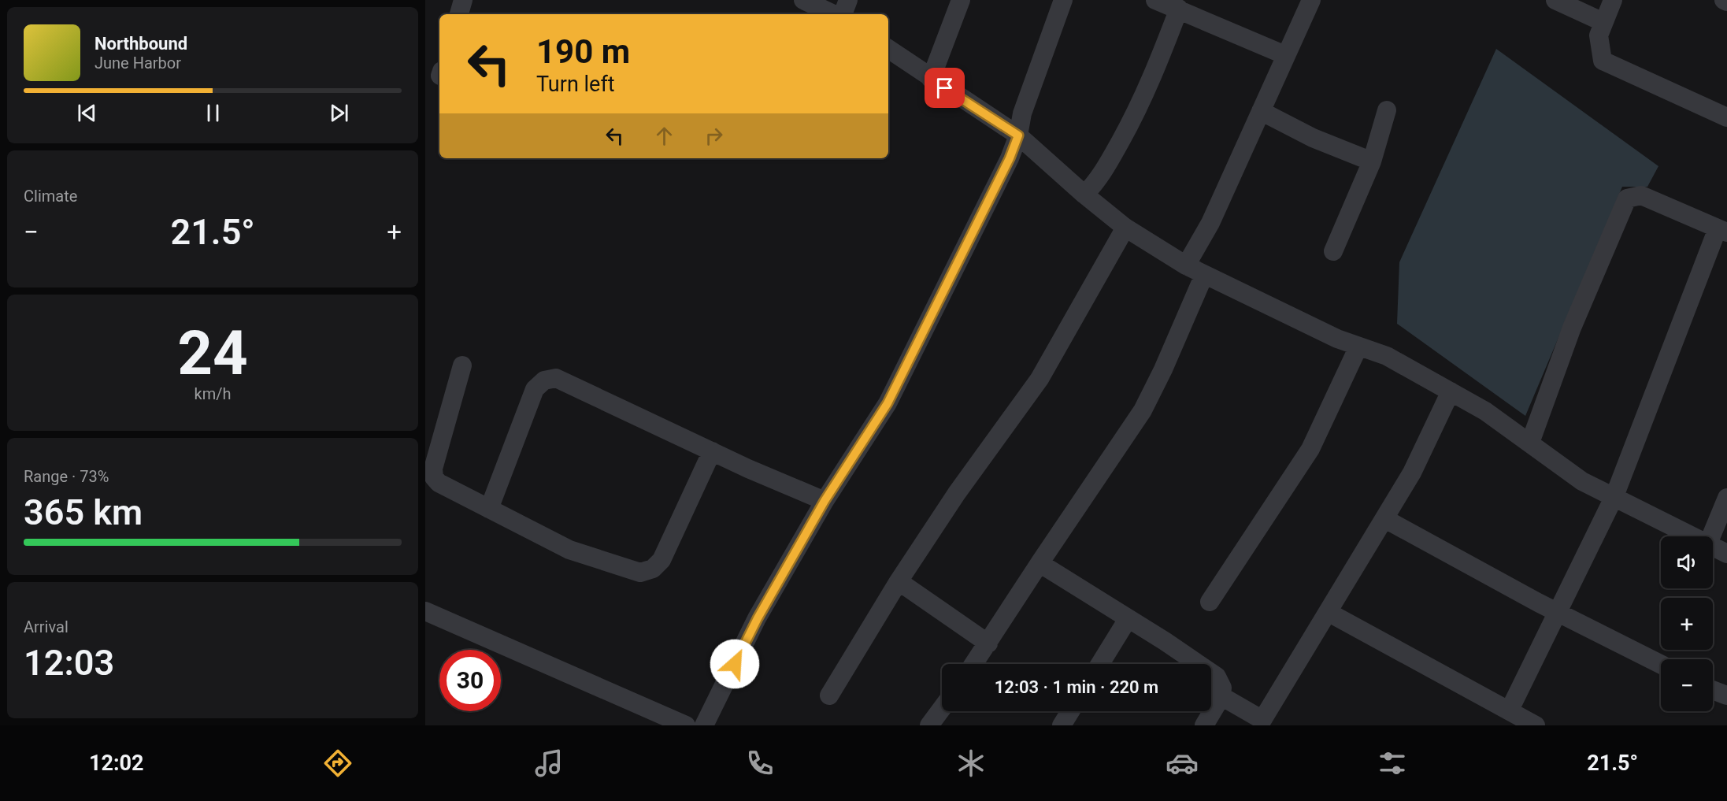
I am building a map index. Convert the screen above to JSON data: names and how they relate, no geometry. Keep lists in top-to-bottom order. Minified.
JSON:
{"page":{"turn":["190 m","Turn left"],"song":["Northbound","June Harbor"],"tile":["Climate",["24","km/h"],["Range · 73%","365 km"],["Arrival","12:03"]],"heat":["−","21.5°","+"],"map_buttons":["+","−"],"limit":"30","trip":"12:03 · 1 min · 220 m","tabs":["12:02","21.5°"]}}
